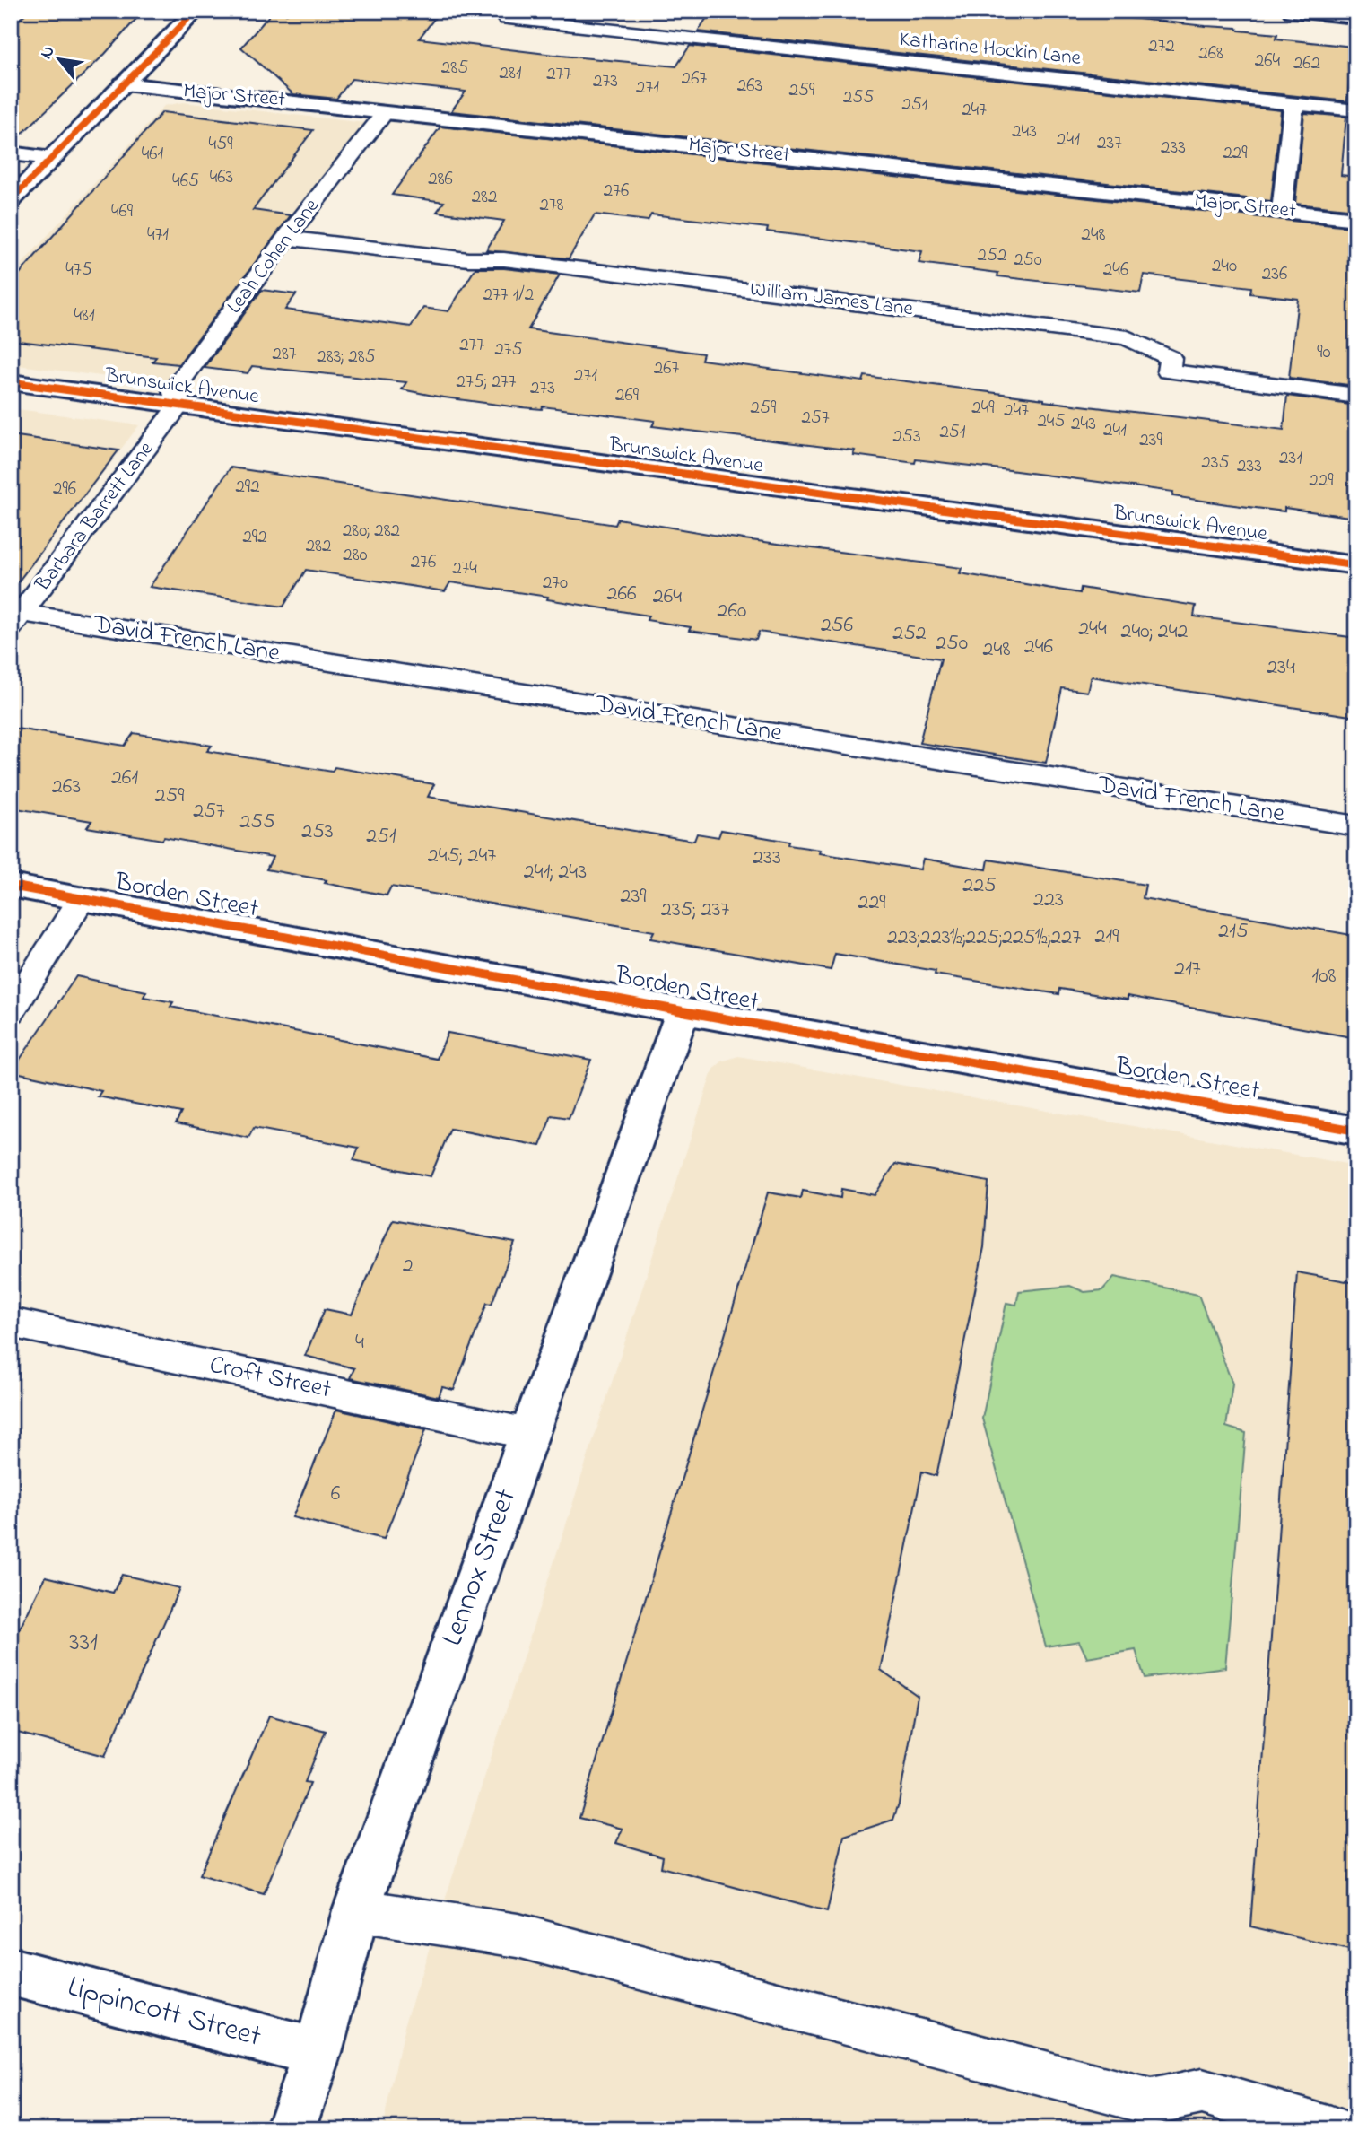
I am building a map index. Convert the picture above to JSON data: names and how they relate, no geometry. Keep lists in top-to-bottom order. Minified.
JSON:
{"streets":{"street":["Major Street","Brunswick Avenue","Borden Street","Lennox Street","Lippincott Street"],"lane":["Katharine Hockin Lane","Leah Cohen Lane","William James Lane","Barbara Barrett Lane","David French Lane","Croft Street"]},"crossings":[["Major Street","Leah Cohen Lane"],["Leah Cohen Lane","William James Lane"],["Leah Cohen Lane","Brunswick Avenue"],["Leah Cohen Lane","Barbara Barrett Lane"],["Brunswick Avenue","Barbara Barrett Lane"],["Barbara Barrett Lane","David French Lane"],["Borden Street","Lennox Street"],["Croft Street","Lennox Street"],["Lennox Street","Lippincott Street"]],"house_numbers":["272","268","264","262","285","281","277","267","273","263","271","259","255","251","247","243","241","237","459","233","229","461","463","286","465","276","282","278","469","471","248","252","250","240","475","246","236","277 1/2","481","277","275","90","287","283; 285","267","271","275; 277","273","269","259","249","247","257","245","243","241","251","253","239","231","235","233","229","292","296","280; 282","292","282","280","276","274","270","266","264","260","256","244","240; 242","252","250","246","248","234","261","263","259","257","255","253","251","245; 247","233","241; 243","225","239","223","229","235; 237","215","219","223;223½;225;225½;227","217","108","2","4","6","331"],"north":"top left"}
